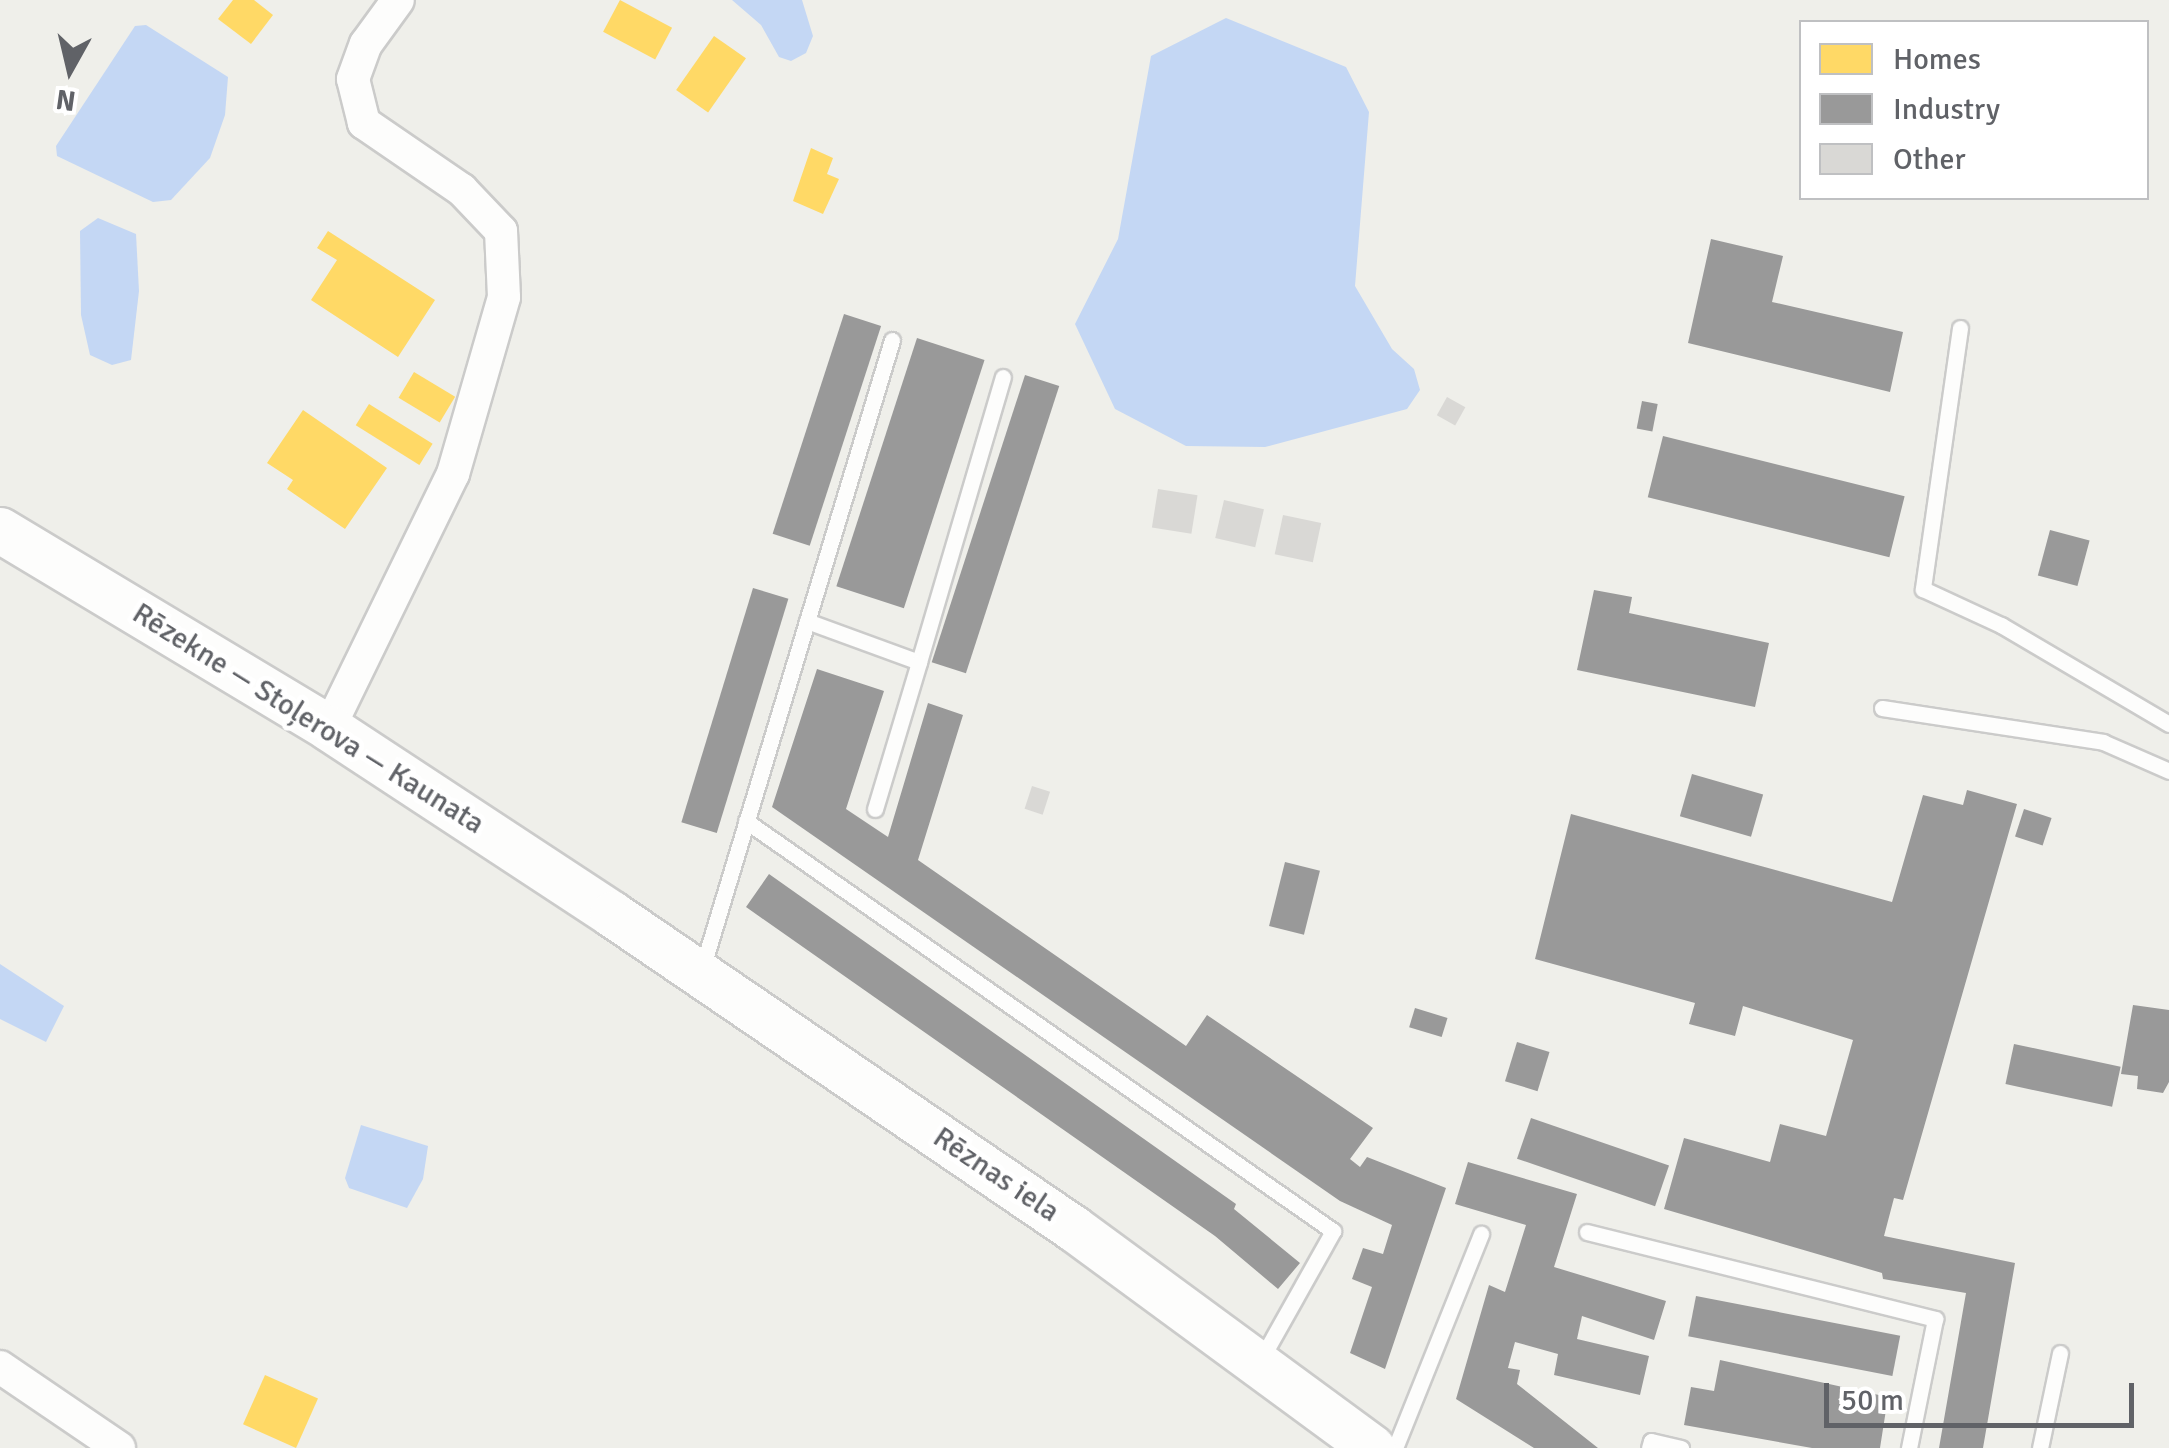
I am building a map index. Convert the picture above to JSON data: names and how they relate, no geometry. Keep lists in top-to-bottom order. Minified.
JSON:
{"streets":{"main road":["Rēzekne — Stoļerova — Kaunata","Rēznas iela"]},"crossings":[["Rēzekne — Stoļerova — Kaunata","Rēznas iela"]],"legend":["Homes","Industry","Other"],"scale_bar":"50 m","north":"bottom"}
